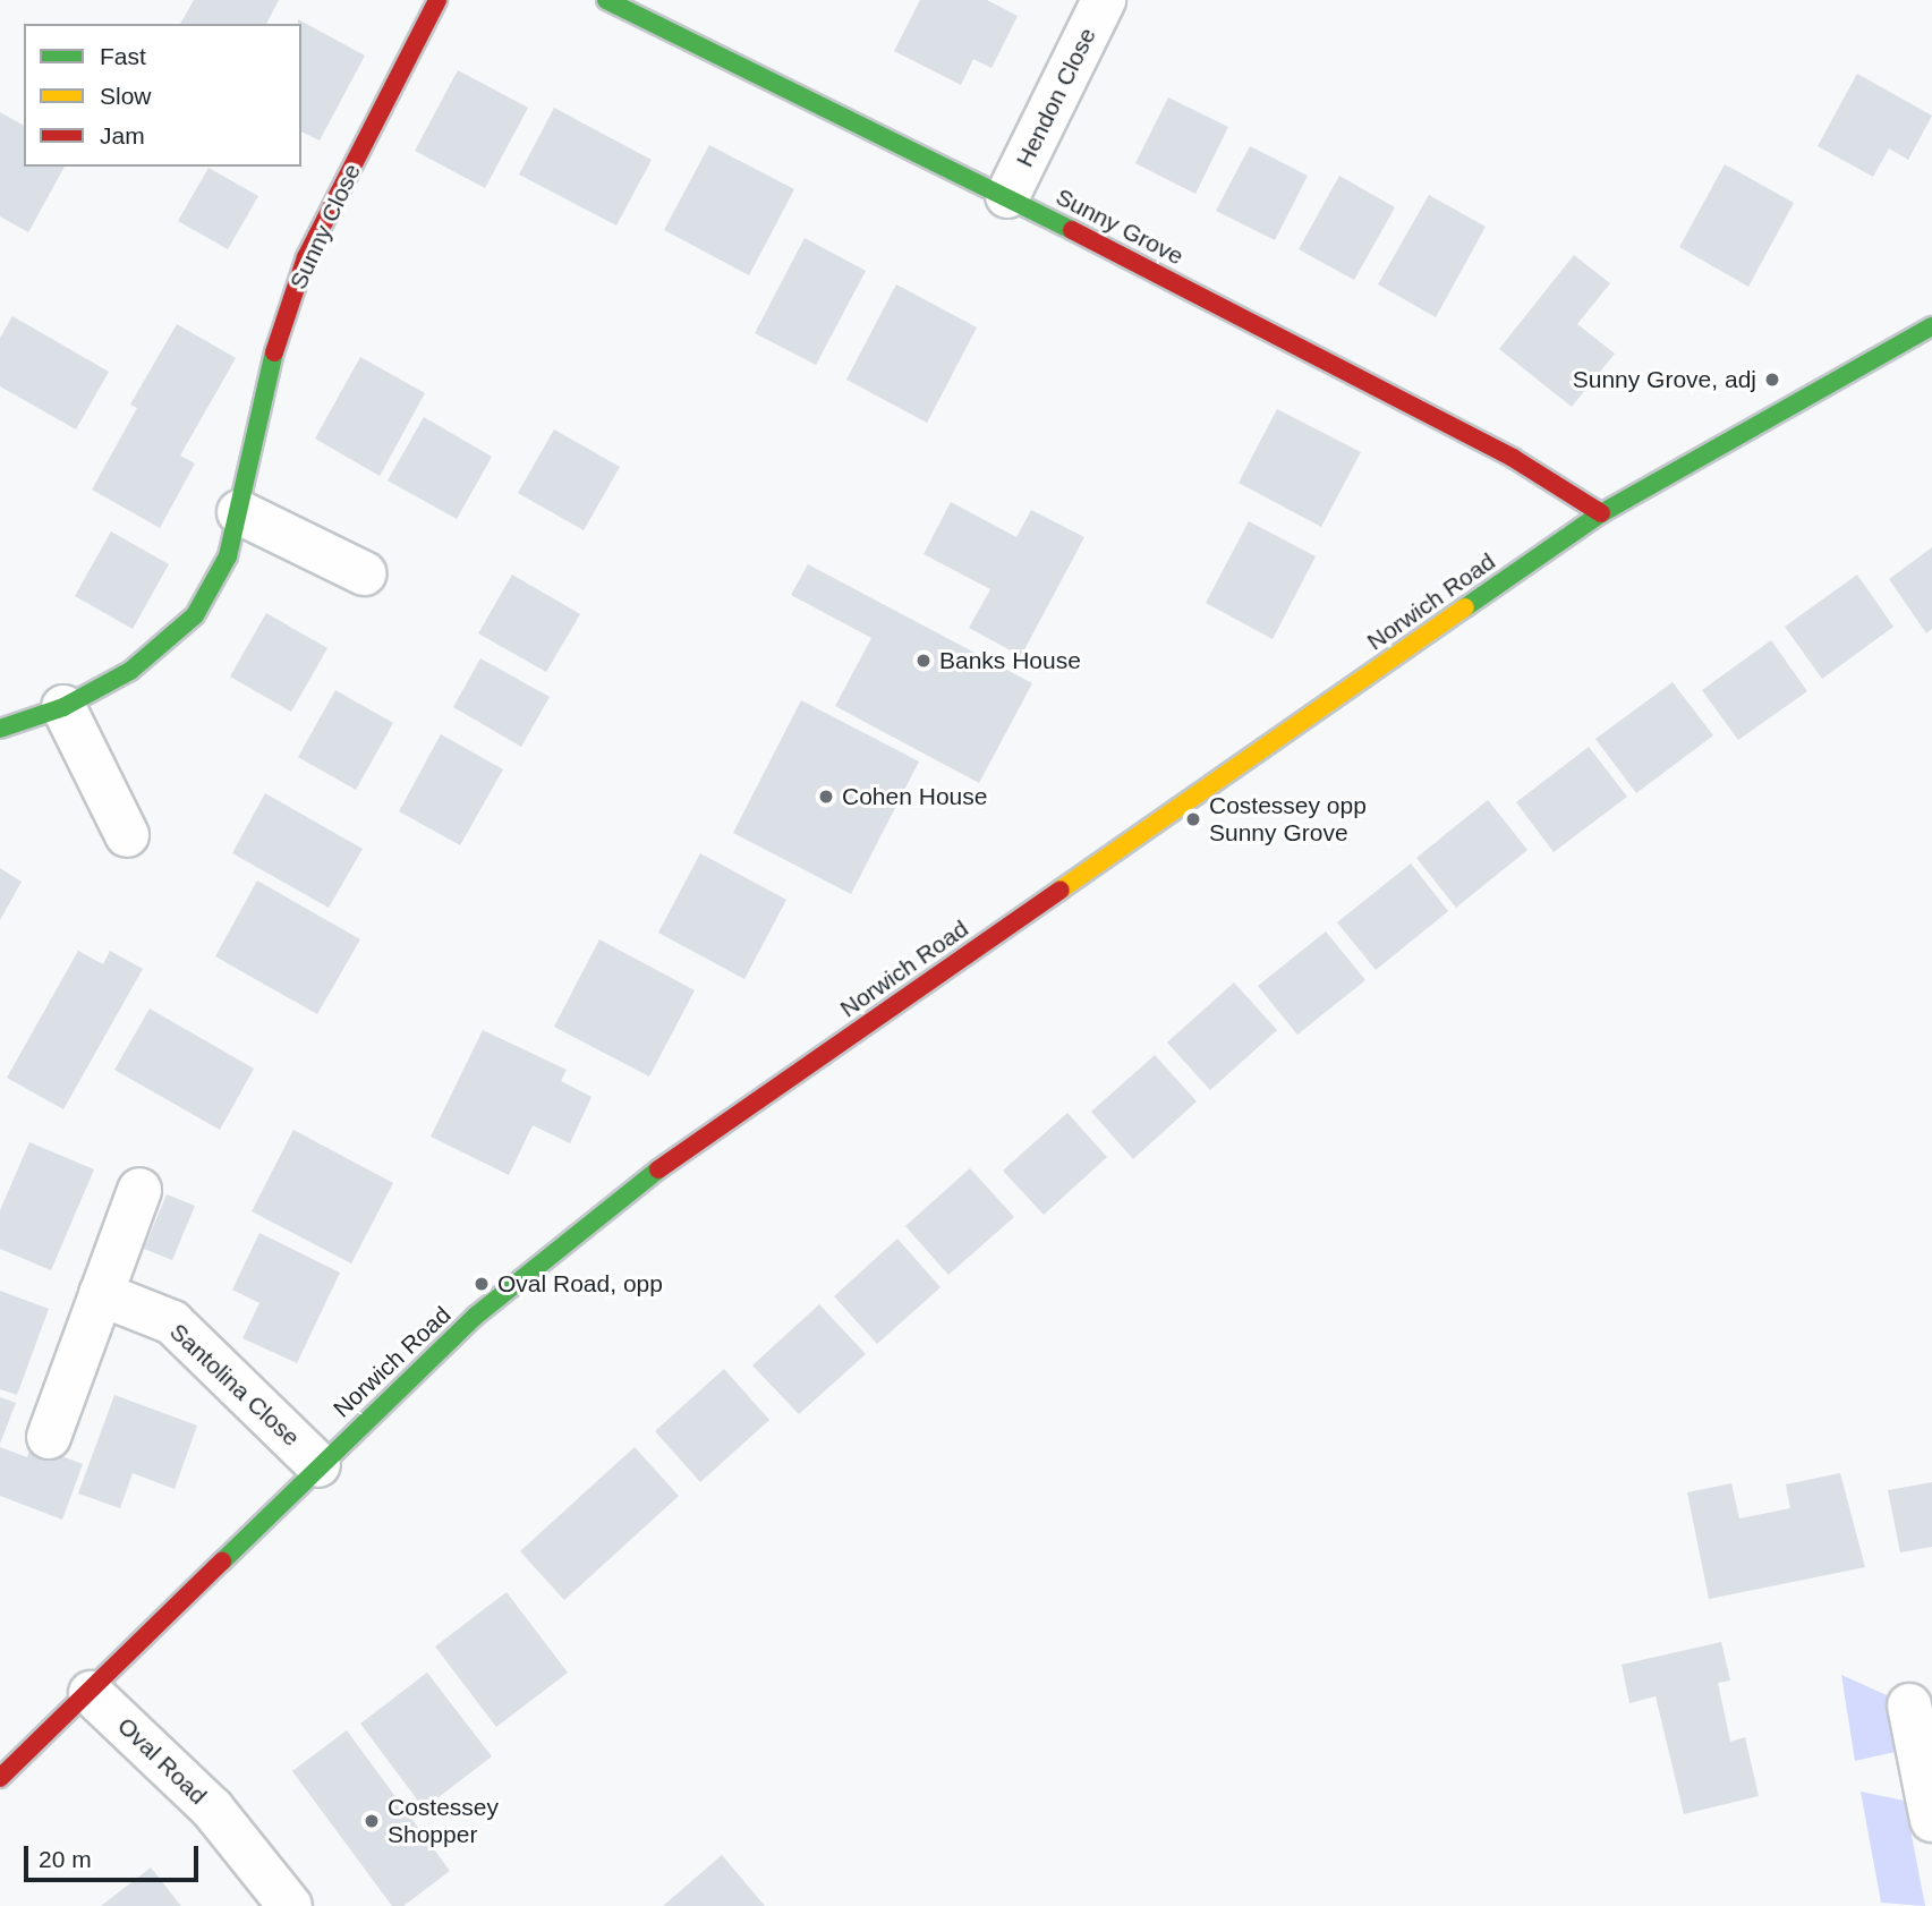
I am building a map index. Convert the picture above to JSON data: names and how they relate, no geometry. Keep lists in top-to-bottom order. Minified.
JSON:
{"streets":{"street":["Hendon Close","Sunny Close","Sunny Grove","Norwich Road","Santolina Close","Oval Road"]},"crossings":[["Hendon Close","Sunny Grove"],["Sunny Grove","Norwich Road"],["Norwich Road","Santolina Close"],["Norwich Road","Oval Road"]],"places":["Sunny Grove, adj","Banks House","Cohen House","Costessey opp Sunny Grove","Oval Road, opp","Costessey Shopper"],"legend":["Fast","Slow","Jam"],"scale_bar":"20 m"}
